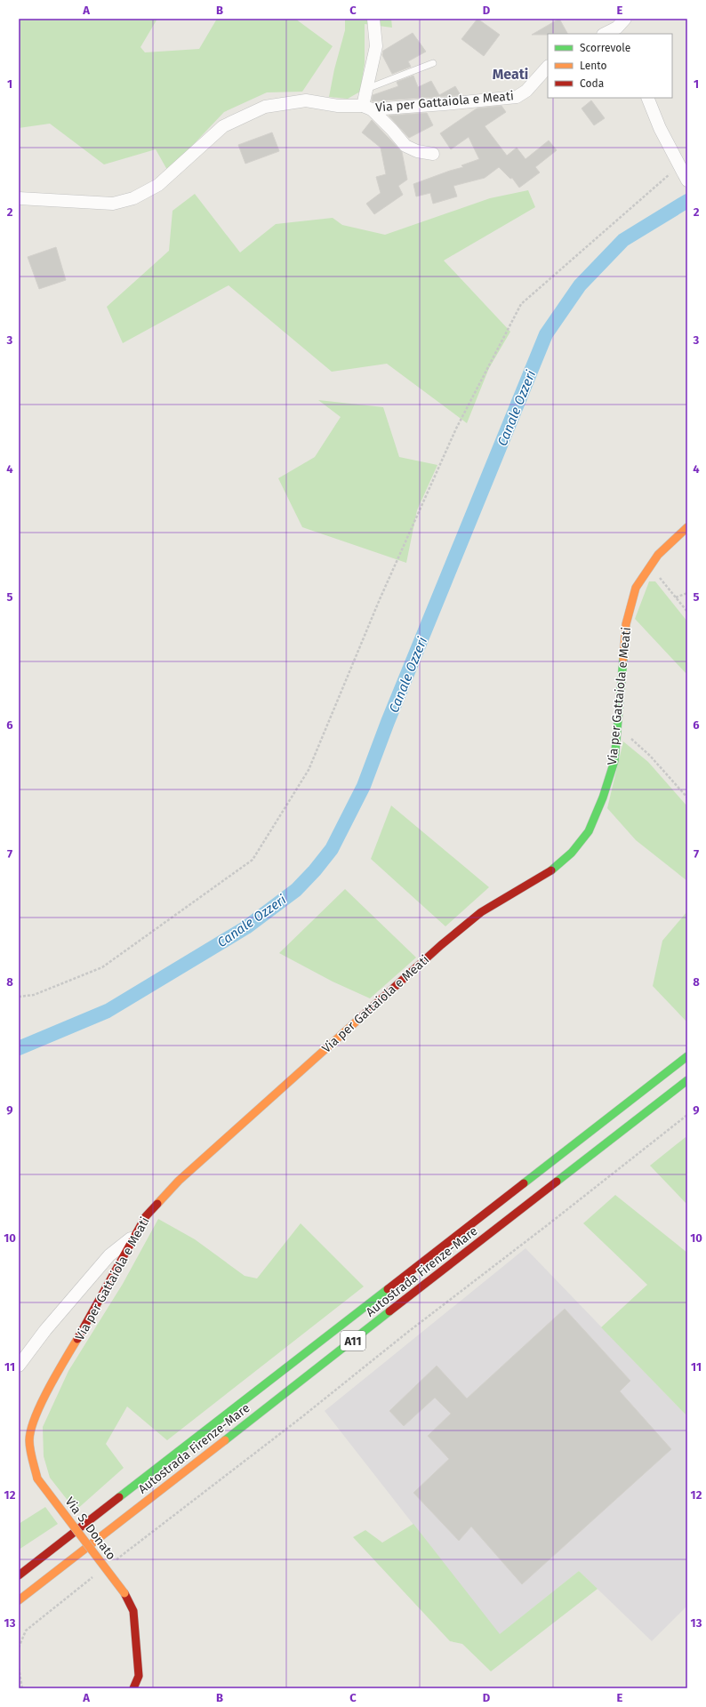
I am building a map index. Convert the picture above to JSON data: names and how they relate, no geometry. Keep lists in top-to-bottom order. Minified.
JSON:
{"streets":{"main road":["Via per Gattaiola e Meati","Autostrada Firenze-Mare","A11","Via S. Donato"]},"crossings":[["Via per Gattaiola e Meati","Via S. Donato"]],"districts":["Meati"],"water":["Canale Ozzeri"],"legend":["Scorrevole","Lento","Coda"],"grid":{"columns":["A","B","C","D","E"],"rows":["1","2","3","4","5","6","7","8","9","10","11","12","13"]}}
